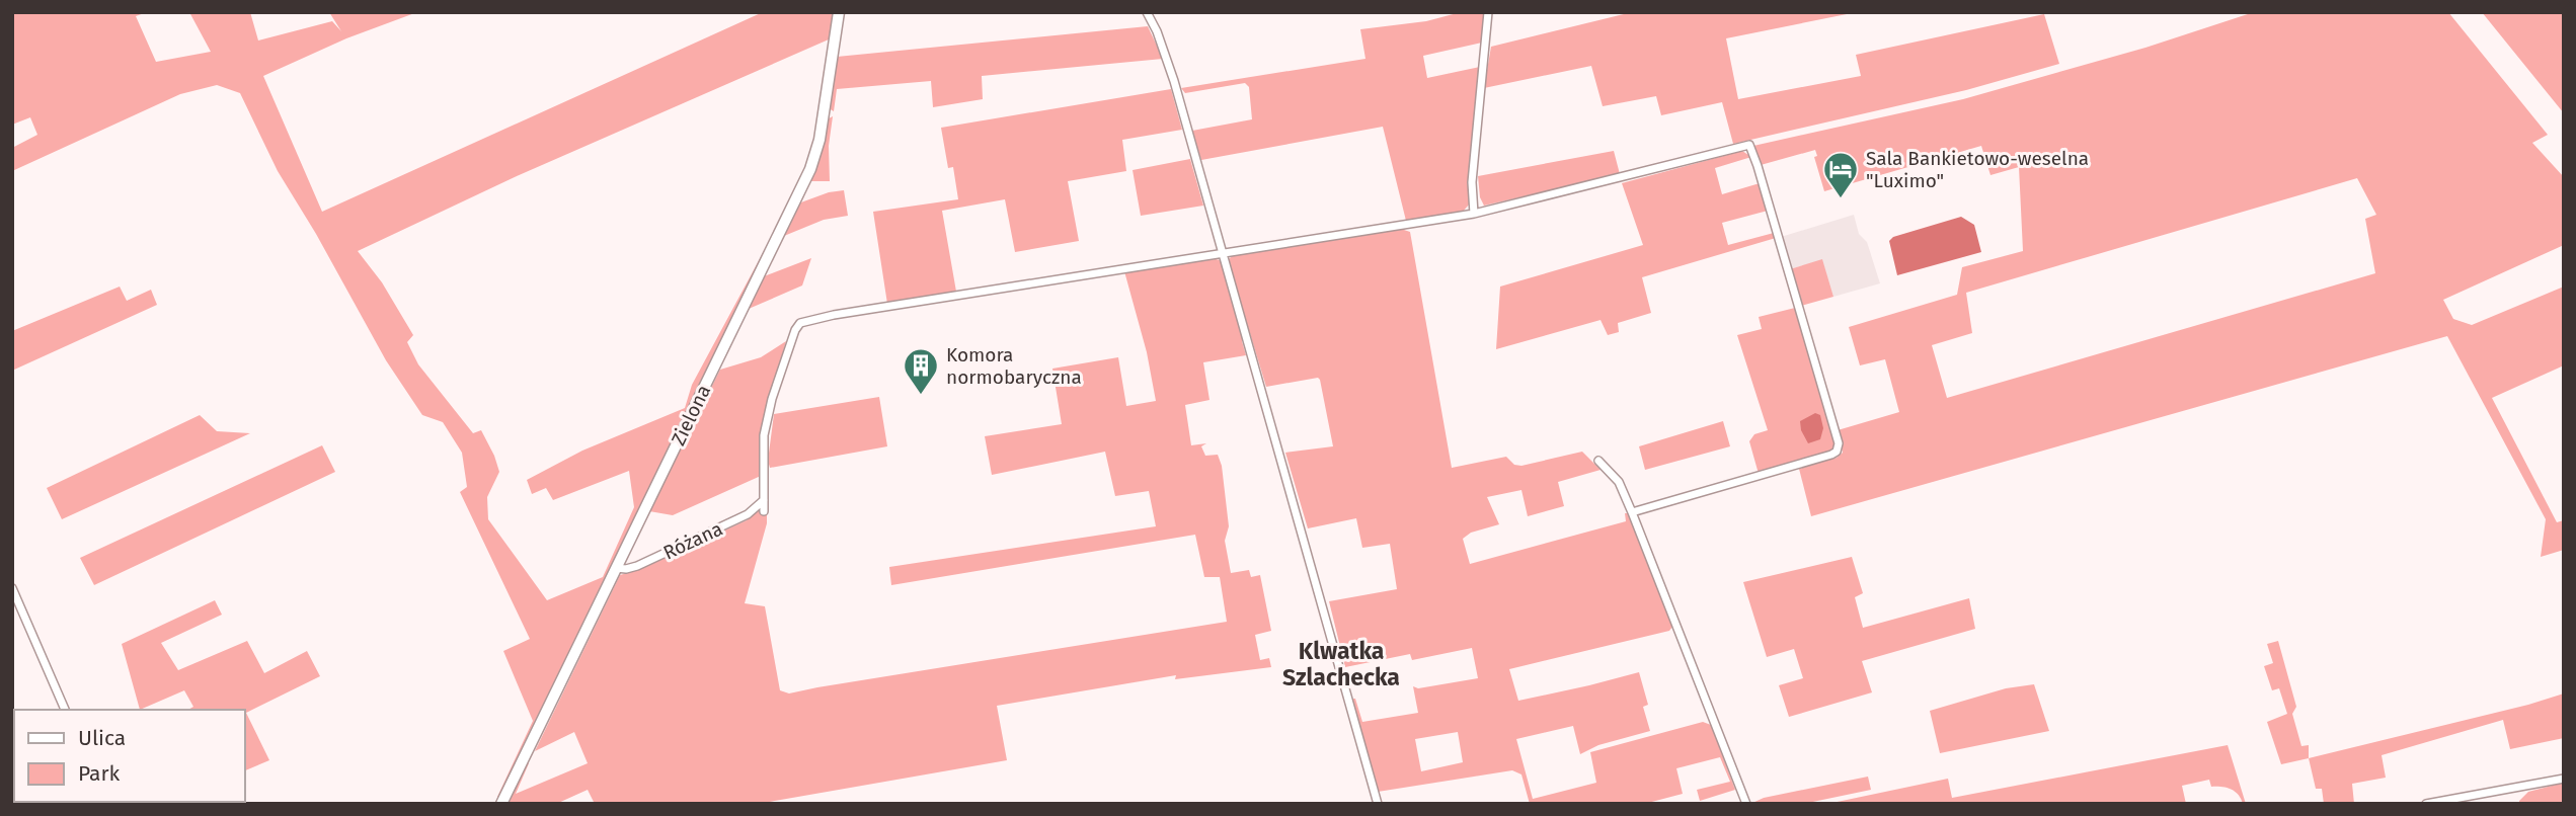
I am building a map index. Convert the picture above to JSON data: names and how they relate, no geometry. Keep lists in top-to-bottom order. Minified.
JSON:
{"streets":{"street":["Zielona","Różana"]},"crossings":[["Zielona","Różana"]],"districts":["Klwatka Szlachecka"],"places":{"hotel":["Sala Bankietowo-weselna \"Luximo\""],"building":["Komora normobaryczna"]},"legend":["Ulica","Park"]}
